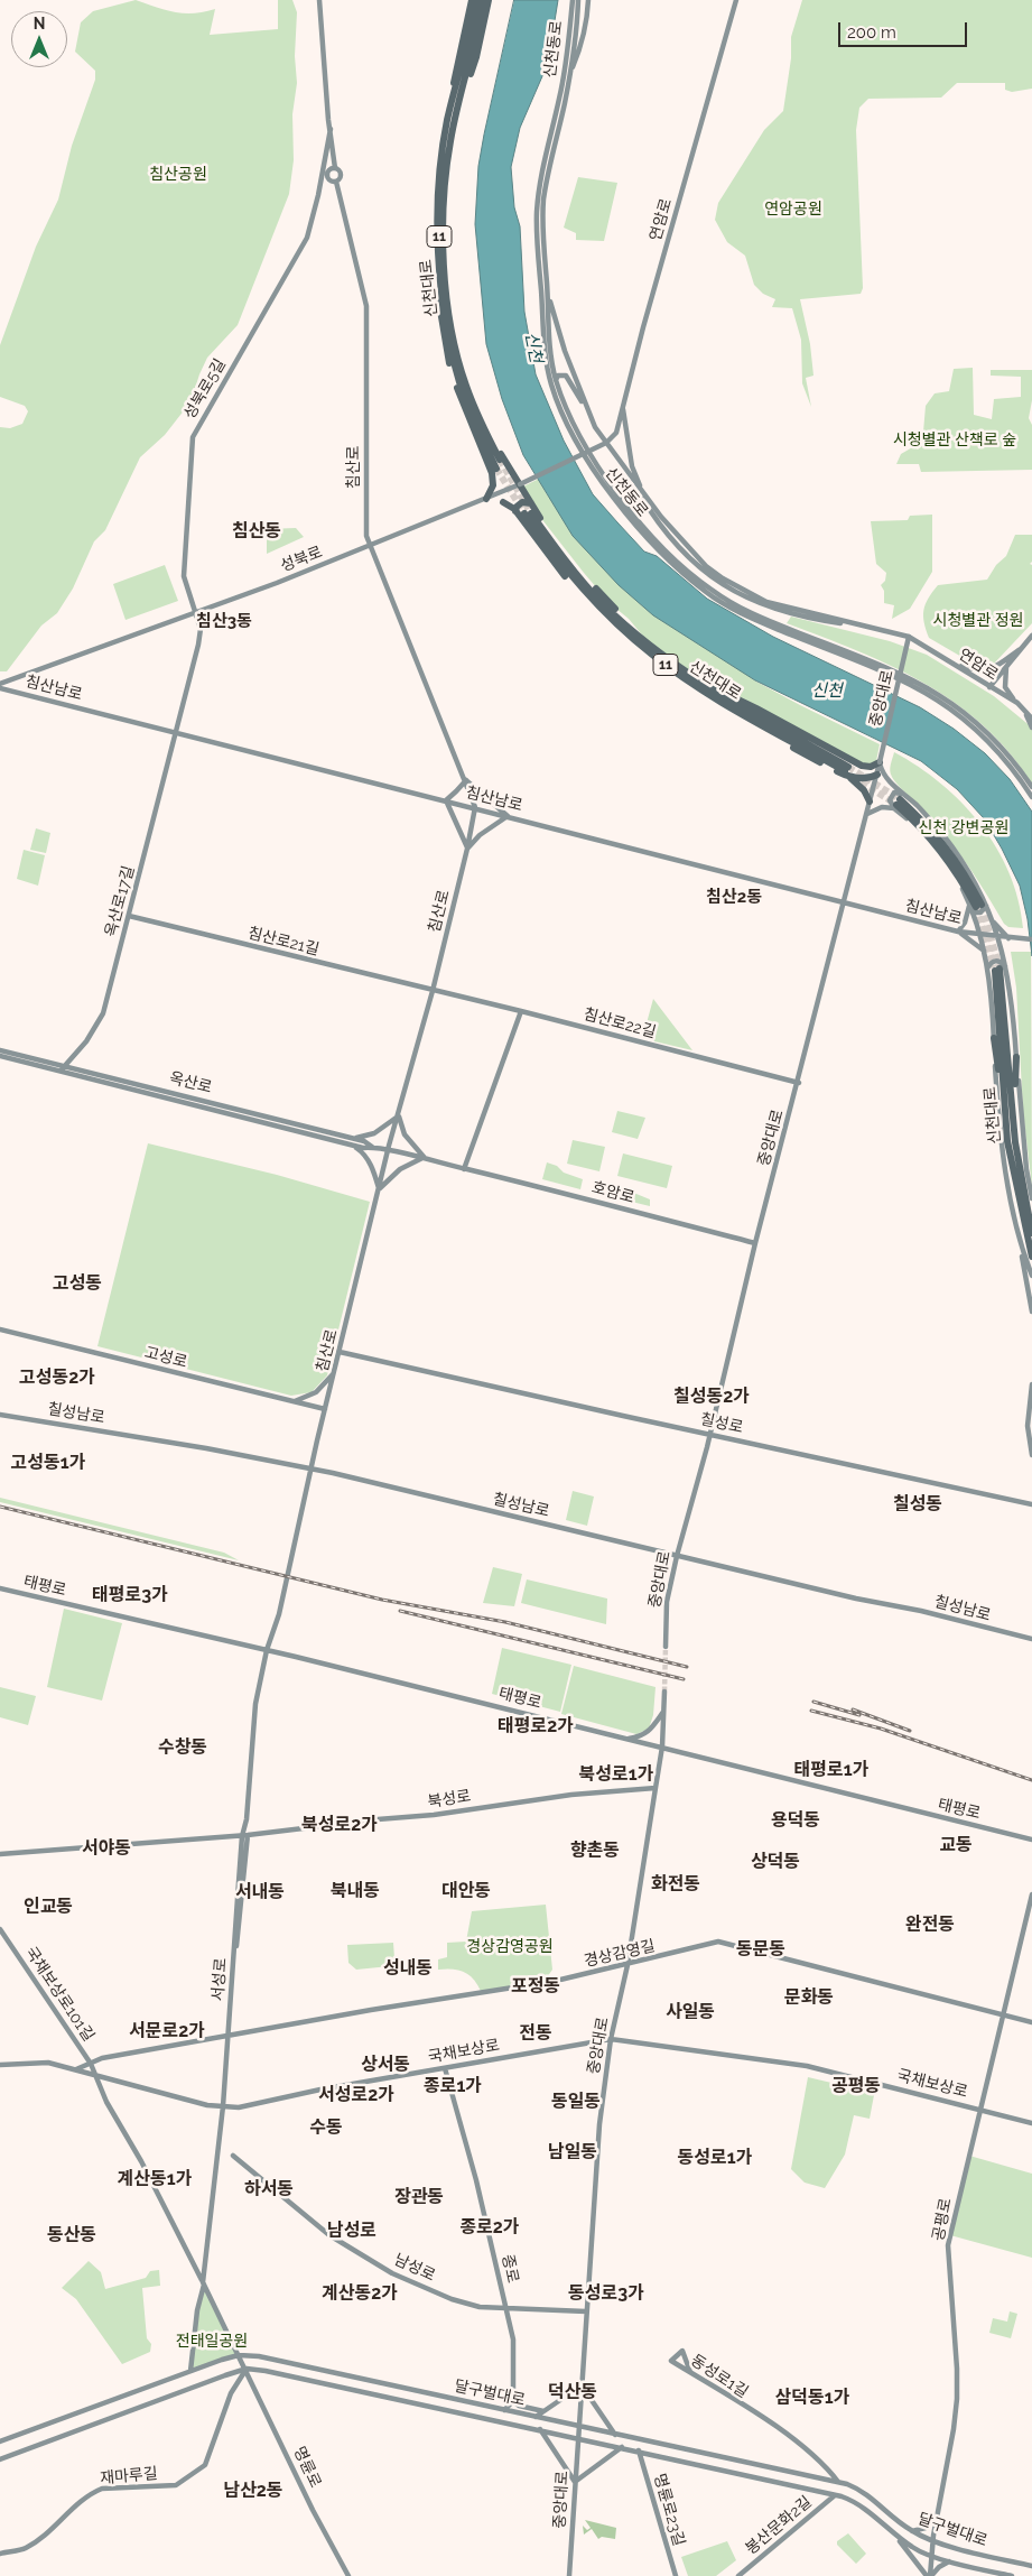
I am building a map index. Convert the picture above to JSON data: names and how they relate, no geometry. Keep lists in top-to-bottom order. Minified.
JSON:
{"streets":{"highway":["11","신천대로"],"main road":["신천동로","연암로","성북로5길","침산로","성북로","침산남로","중앙대로","옥산로17길","침산로21길","침산로22길","옥산로","호암로","고성로","칠성남로","칠성로","태평로","북성로","경상감영길","서성로","국채보상로101길","국채보상로","공평로","남성로","종로","동성로1길","달구벌대로","명륜로","재마루길","명륜로23길","봉산문화2길"]},"crossings":[["연암로","성북로"],["연암로","중앙대로"],["신천대로","성북로"],["성북로5길","성북로"],["성북로5길","침산남로"],["성북로5길","옥산로17길"],["침산로","성북로"],["침산로","침산남로"],["침산로","침산로21길"],["침산로","침산로22길"],["침산로","옥산로"],["침산로","호암로"],["침산로","고성로"],["침산로","칠성남로"],["침산로","칠성로"],["침산로","태평로"],["침산로","서성로"],["성북로","침산남로"],["침산남로","중앙대로"],["침산남로","옥산로17길"],["중앙대로","침산로22길"],["중앙대로","호암로"],["중앙대로","칠성남로"],["중앙대로","칠성로"],["중앙대로","태평로"],["중앙대로","북성로"],["중앙대로","경상감영길"],["중앙대로","국채보상로"],["중앙대로","남성로"],["중앙대로","달구벌대로"],["옥산로17길","침산로21길"],["옥산로17길","옥산로"],["침산로21길","침산로22길"],["옥산로","호암로"],["태평로","서성로"],["북성로","서성로"],["경상감영길","서성로"],["경상감영길","국채보상로101길"],["경상감영길","국채보상로"],["경상감영길","공평로"],["서성로","국채보상로101길"],["서성로","국채보상로"],["서성로","달구벌대로"],["국채보상로101길","국채보상로"],["국채보상로","공평로"],["국채보상로","종로"],["공평로","달구벌대로"],["남성로","종로"],["동성로1길","달구벌대로"],["달구벌대로","명륜로"],["달구벌대로","재마루길"],["달구벌대로","명륜로23길"],["달구벌대로","봉산문화2길"],["명륜로","재마루길"]],"districts":["침산동","침산3동","침산2동","고성동","고성동2가","칠성동2가","고성동1가","칠성동","태평로3가","태평로2가","수창동","태평로1가","북성로1가","용덕동","북성로2가","교동","서야동","향촌동","상덕동","화전동","북내동","대안동","서내동","인교동","완전동","동문동","성내동","포정동","문화동","사일동","서문로2가","전동","상서동","종로1가","공평동","서성로2가","동일동","수동","남일동","동성로1가","계산동1가","하서동","장관동","종로2가","남성로","동산동","계산동2가","동성로3가","덕산동","삼덕동1가","남산2동"],"water":["신천"],"parks":["침산공원","연암공원","시청별관 산책로 숲","시청별관 정원","신천 강변공원","경상감영공원","전태일공원"],"scale_bar":"200 m","north":"top"}
